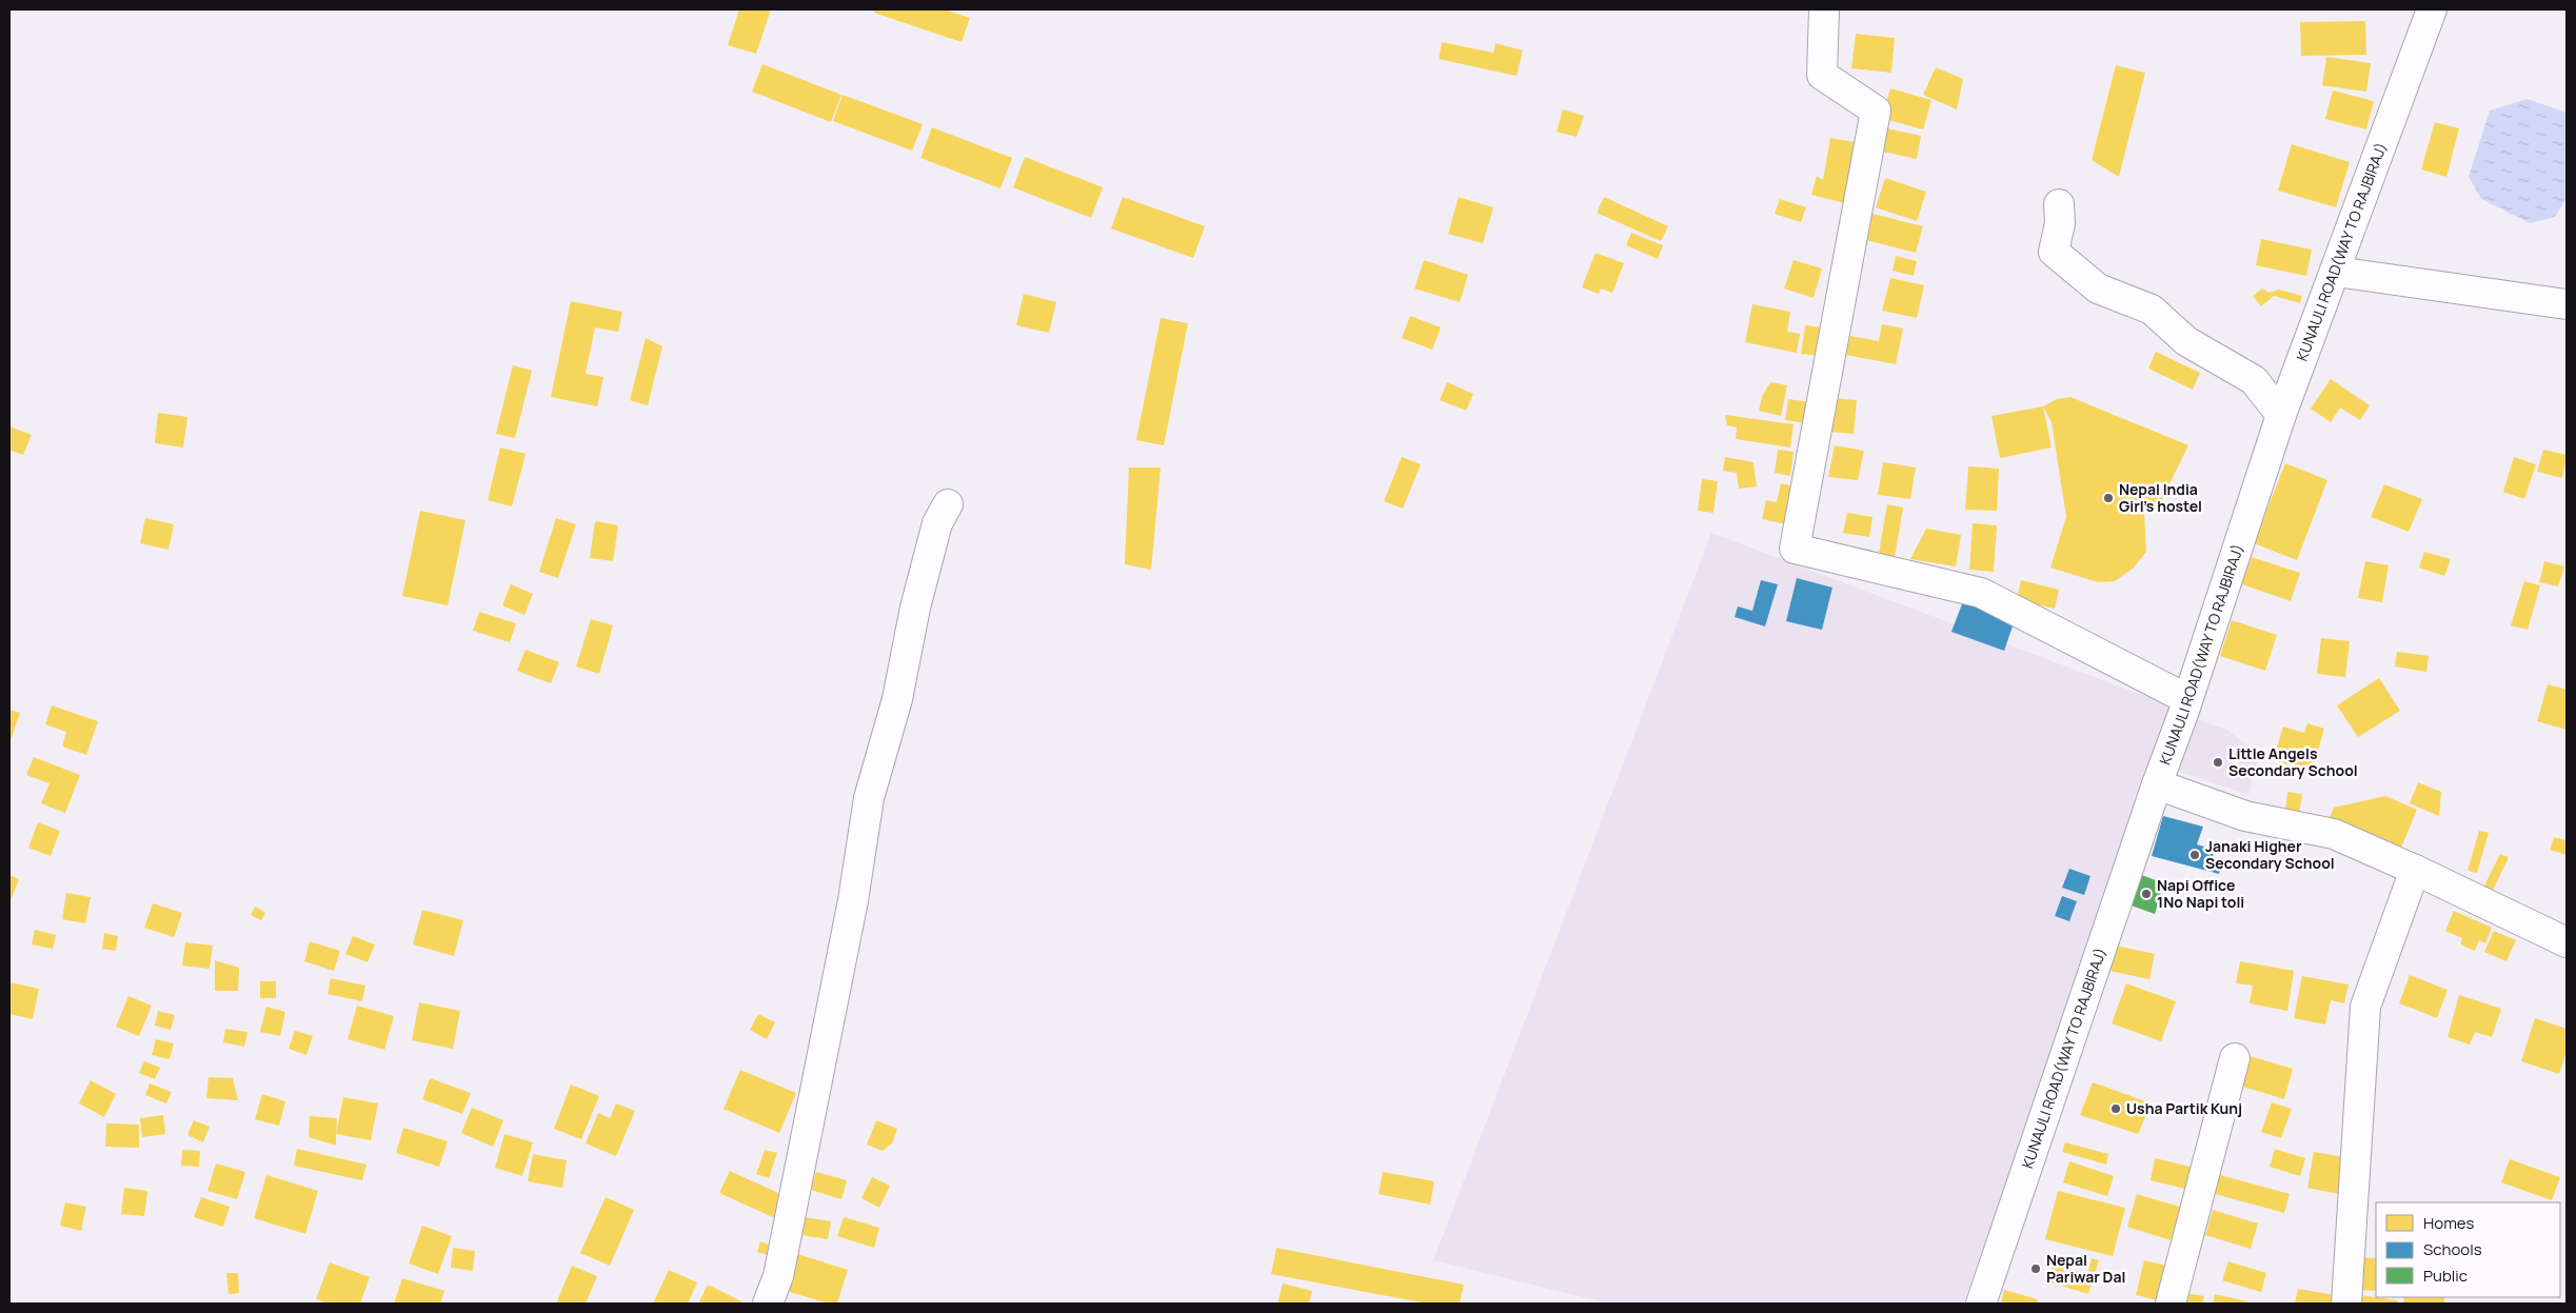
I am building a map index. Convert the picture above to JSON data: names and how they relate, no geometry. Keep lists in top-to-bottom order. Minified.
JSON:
{"streets":{"street":["KUNAULI ROAD(WAY TO RAJBIRAJ)"]},"places":["Nepal India Girl's hostel","Little Angels Secondary School","Janaki Higher Secondary School","Napi Office 1No Napi toli","Usha Partik Kunj","Nepal Pariwar Dal"],"legend":["Homes","Schools","Public"]}
